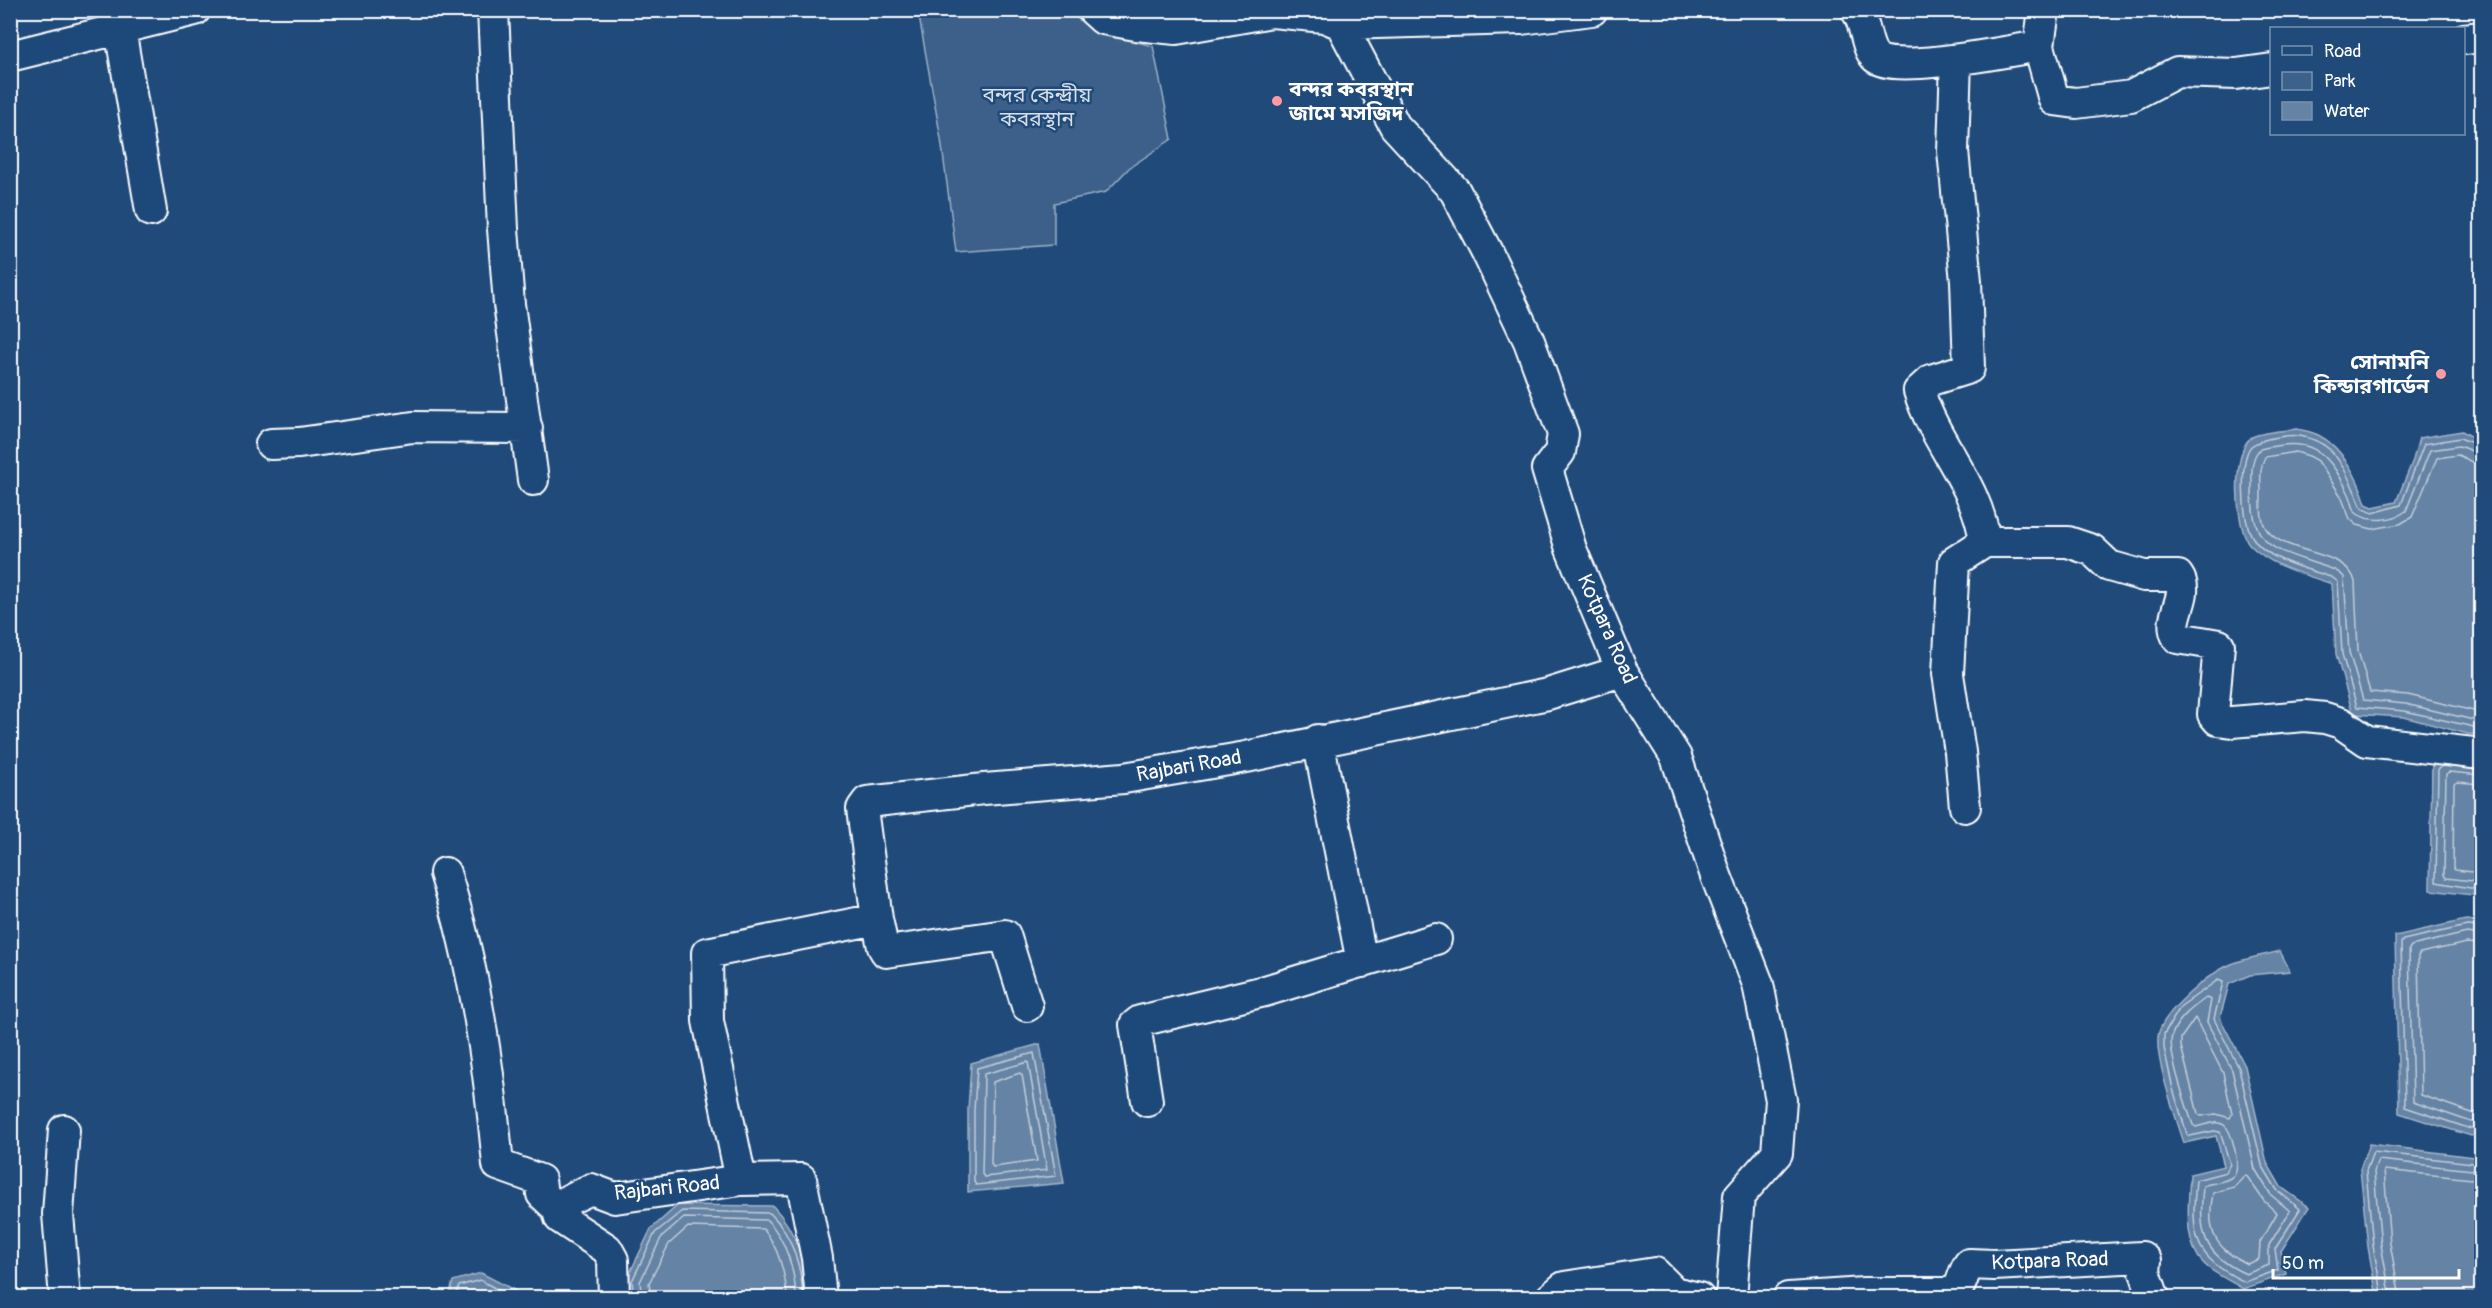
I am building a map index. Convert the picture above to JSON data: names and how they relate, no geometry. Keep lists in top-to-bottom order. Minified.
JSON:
{"streets":{"street":["Kotpara Road","Rajbari Road"]},"crossings":[["Kotpara Road","Rajbari Road"]],"parks":["বন্দর কেন্দ্রীয় কবরস্থান"],"places":["বন্দর কবরস্থান জামে মসজিদ","সোনামনি কিন্ডারগার্ডেন"],"legend":["Road","Park","Water"],"scale_bar":"50 m"}
